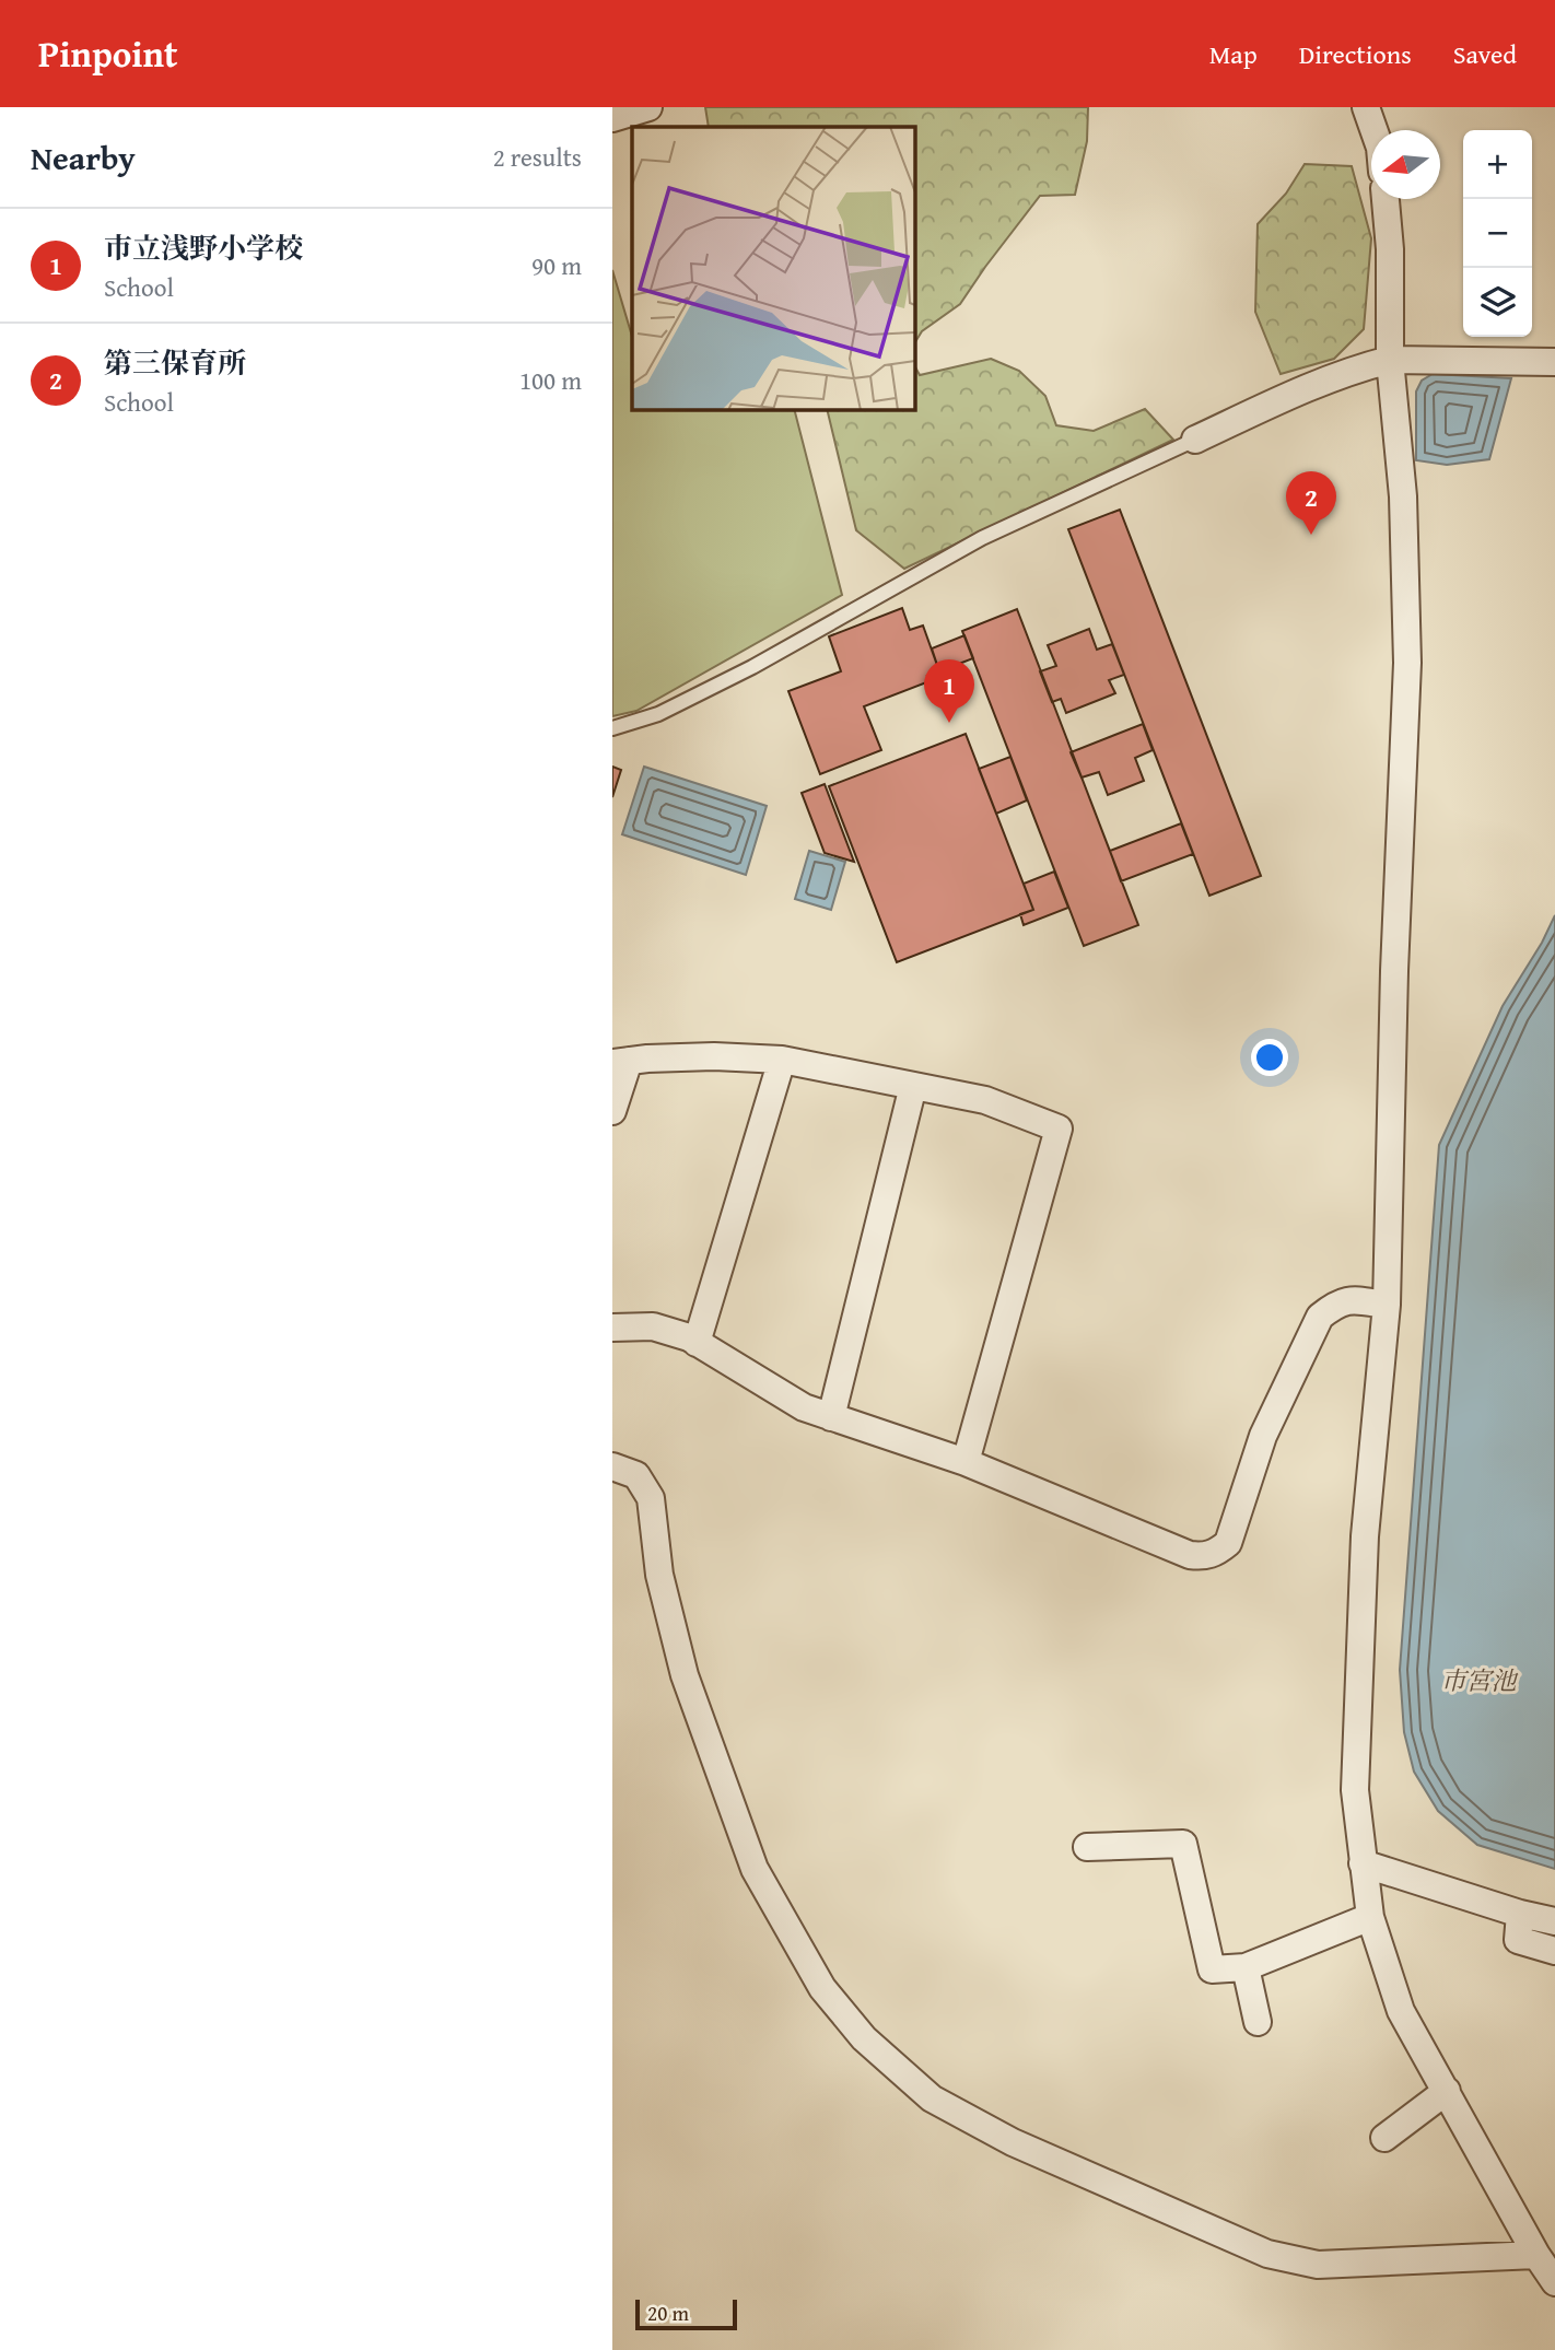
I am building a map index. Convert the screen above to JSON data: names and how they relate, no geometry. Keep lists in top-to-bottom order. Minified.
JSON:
{"water":["市宮池"],"scale_bar":"20 m","north":"left","page":{"header":"Pinpoint","nav":["Map","Directions","Saved"],"heading":["Nearby","2 results"],"map_buttons":["+","−"],"list":[{"mark":"1","name":"市立浅野小学校","note":"School","value":"90 m"},{"mark":"2","name":"第三保育所","note":"School","value":"100 m"}],"pins":["2","1"],"scale":"20 m"}}
